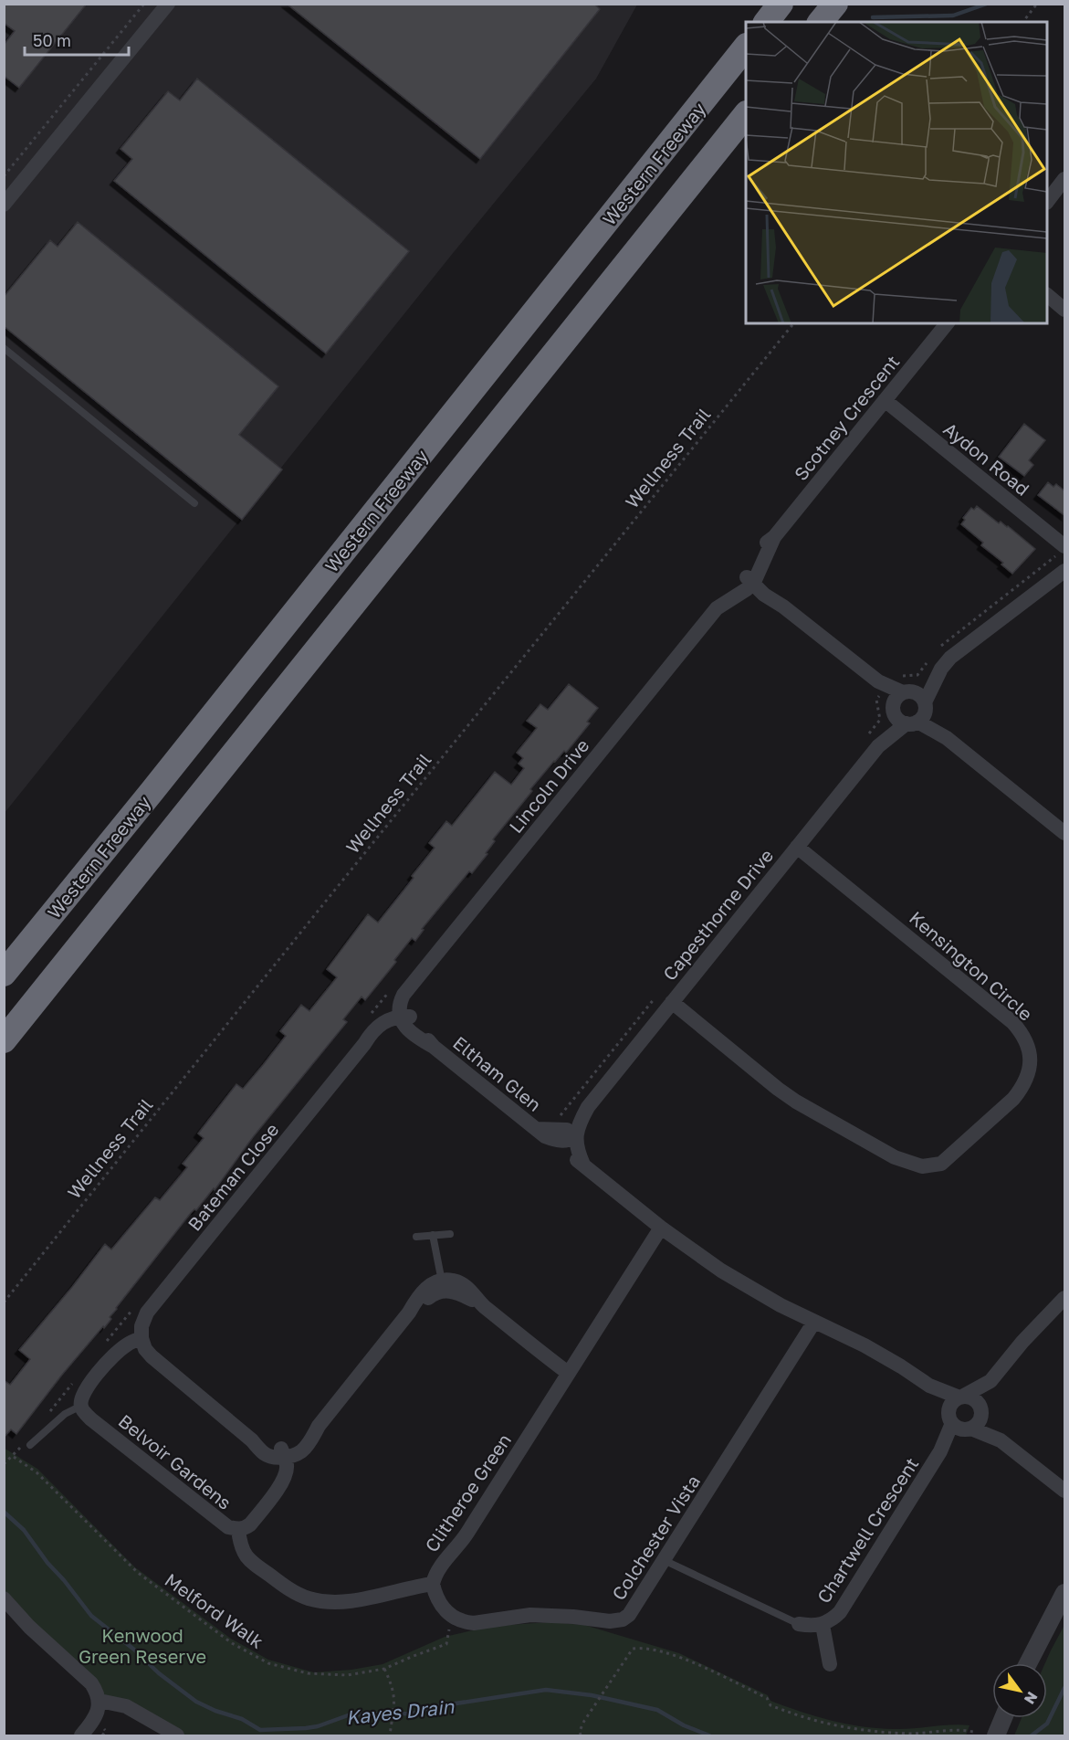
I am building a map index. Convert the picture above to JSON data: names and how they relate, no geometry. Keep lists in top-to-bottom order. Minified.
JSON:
{"streets":{"highway":["Western Freeway"],"street":["Scotney Crescent","Aydon Road","Lincoln Drive","Capesthorne Drive","Kensington Circle","Eltham Glen","Bateman Close","Belvoir Gardens","Clitheroe Green","Chartwell Crescent","Colchester Vista"],"path":["Wellness Trail","Melford Walk"]},"crossings":[["Scotney Crescent","Aydon Road"],["Scotney Crescent","Lincoln Drive"],["Lincoln Drive","Eltham Glen"],["Lincoln Drive","Bateman Close"],["Capesthorne Drive","Kensington Circle"],["Capesthorne Drive","Eltham Glen"],["Eltham Glen","Bateman Close"],["Chartwell Crescent","Colchester Vista"],["Colchester Vista","Melford Walk"]],"water":["Kayes Drain"],"parks":["Kenwood Green Reserve"],"scale_bar":"50 m","north":"bottom right"}
